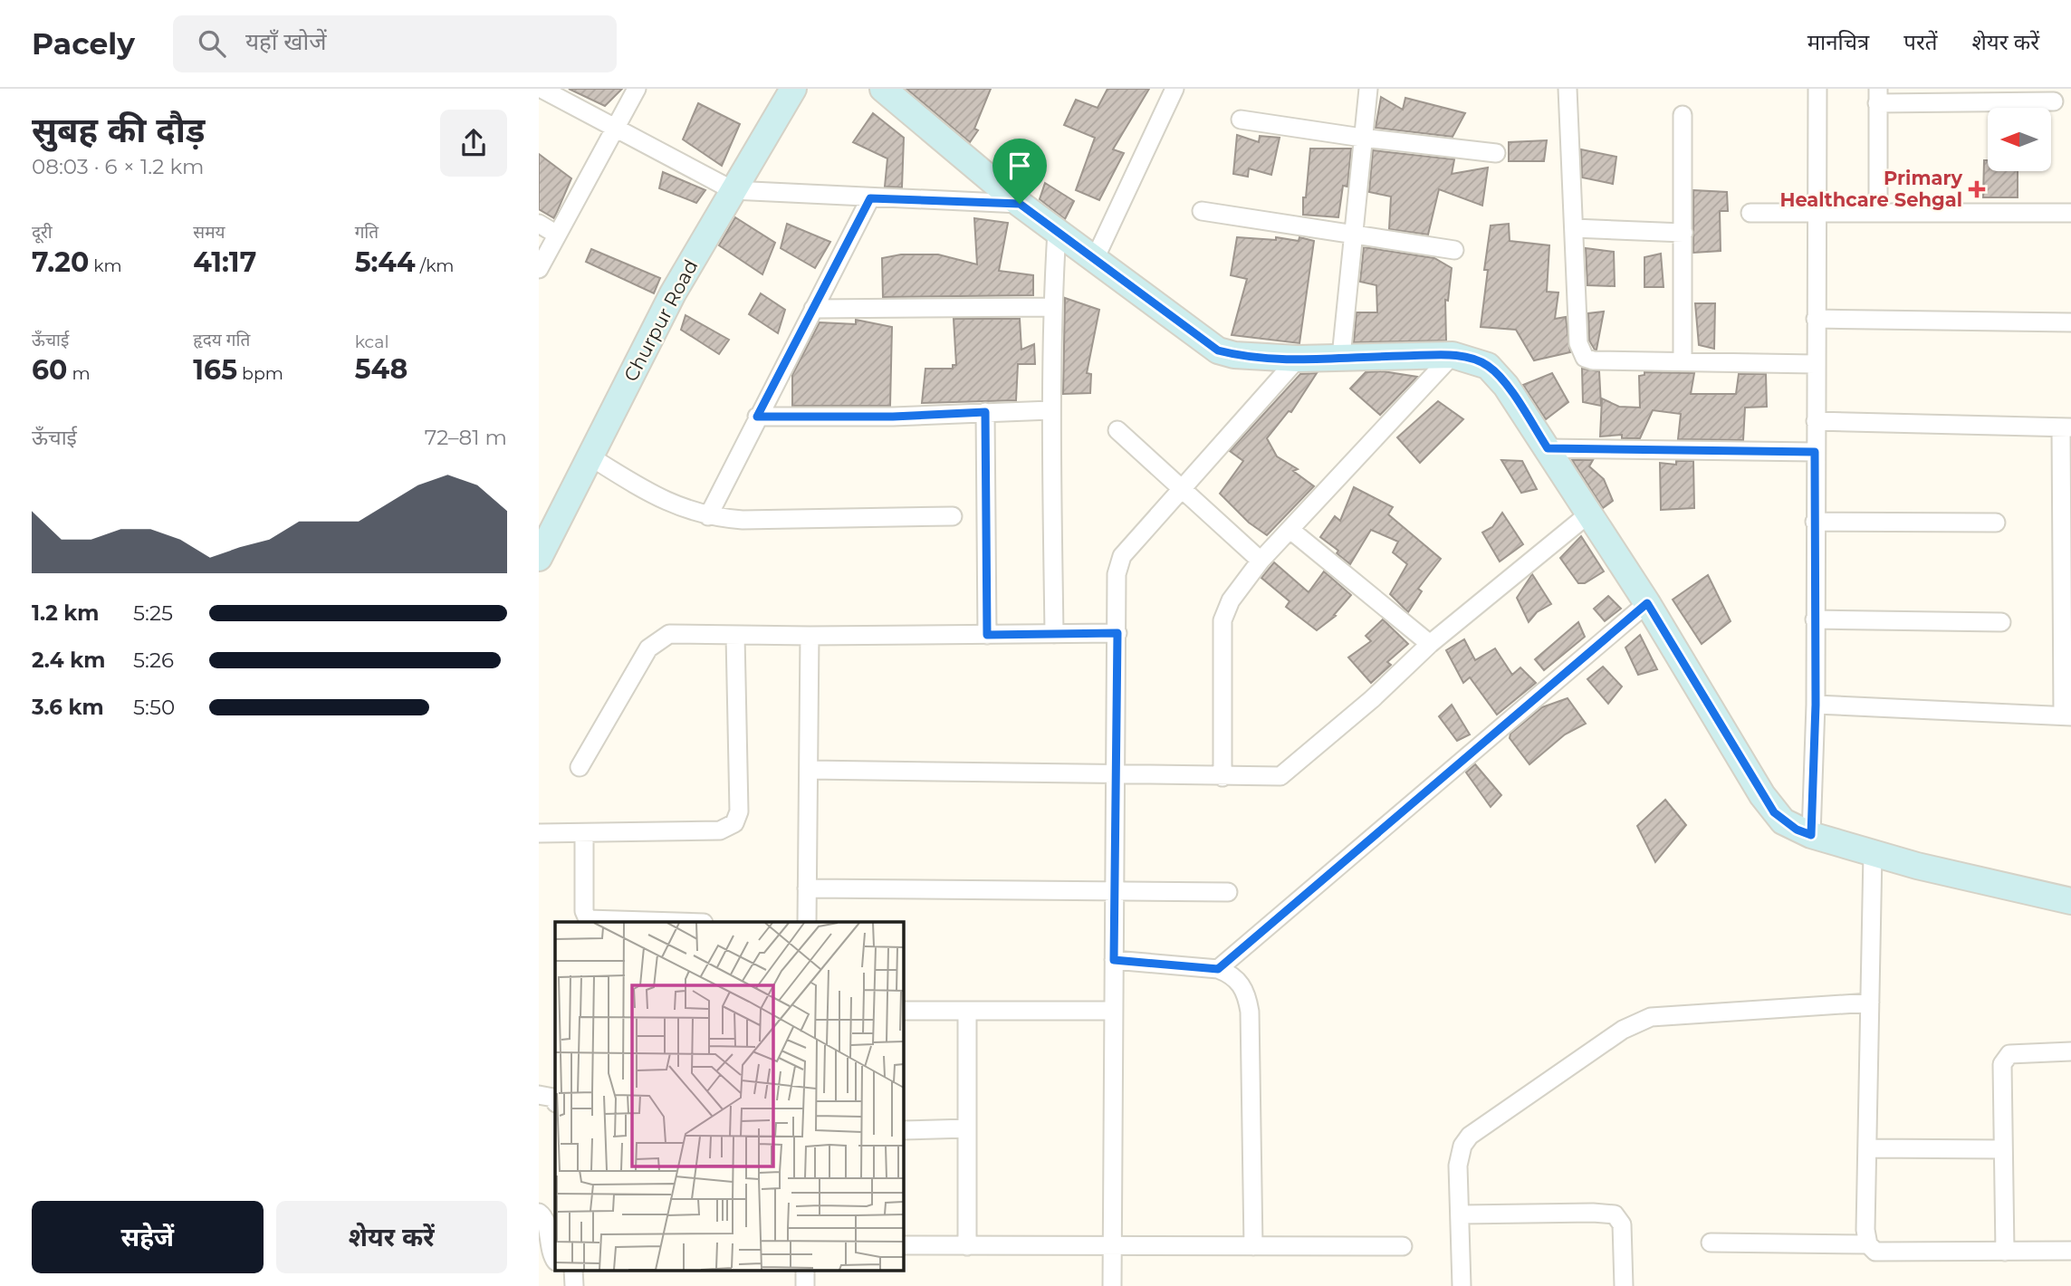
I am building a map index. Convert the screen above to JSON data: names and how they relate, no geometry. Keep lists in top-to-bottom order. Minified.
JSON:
{"streets":{"street":["Churpur Road"]},"places":{"health":["Primary Healthcare Sehgal"]},"north":"left","page":{"header":"Pacely","search":"यहाँ खोजें","nav":["मानचित्र","परतें","शेयर करें"],"heading":["सुबह की दौड़","08:03 · 6 × 1.2 km"],"stats":[["दूरी","7.20 km"],["समय","41:17"],["गति","5:44 /km"],["ऊँचाई","60 m"],["हृदय गति","165 bpm"],["kcal","548"]],"chart":["ऊँचाई","72–81 m"],"list":[{"name":"1.2 km","note":"5:25"},{"name":"2.4 km","note":"5:26"},{"name":"3.6 km","note":"5:50"}],"buttons":["सहेजें","शेयर करें"]}}
